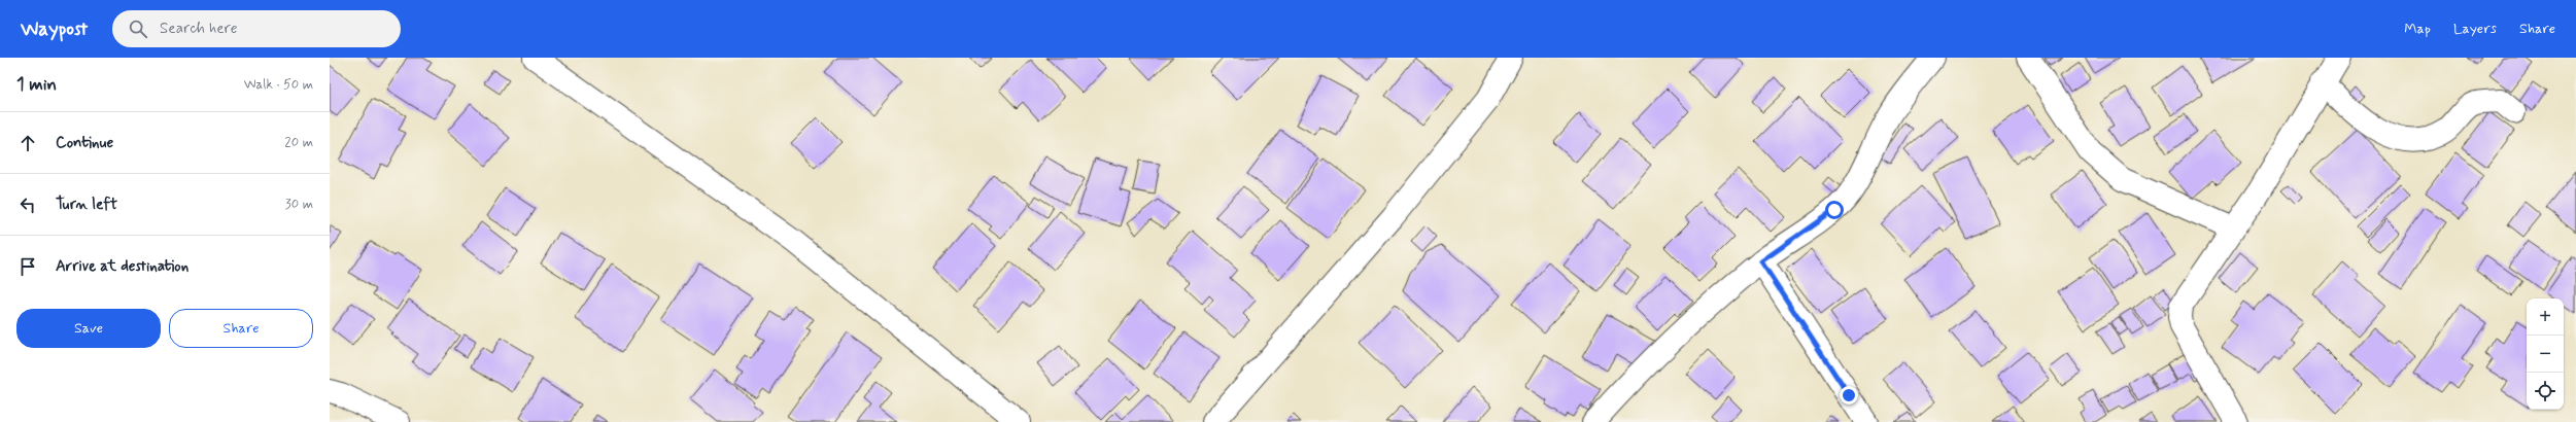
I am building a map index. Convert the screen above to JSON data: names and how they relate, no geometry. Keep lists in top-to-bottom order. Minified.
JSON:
{"page":{"header":"Waypost","search":"Search here","nav":["Map","Layers","Share"],"heading":["1 min","Walk · 50 m"],"list":[["Continue","20 m"],["Turn left","30 m"],"Arrive at destination"],"buttons":["Save","Share"],"map_buttons":["+","−"]}}
